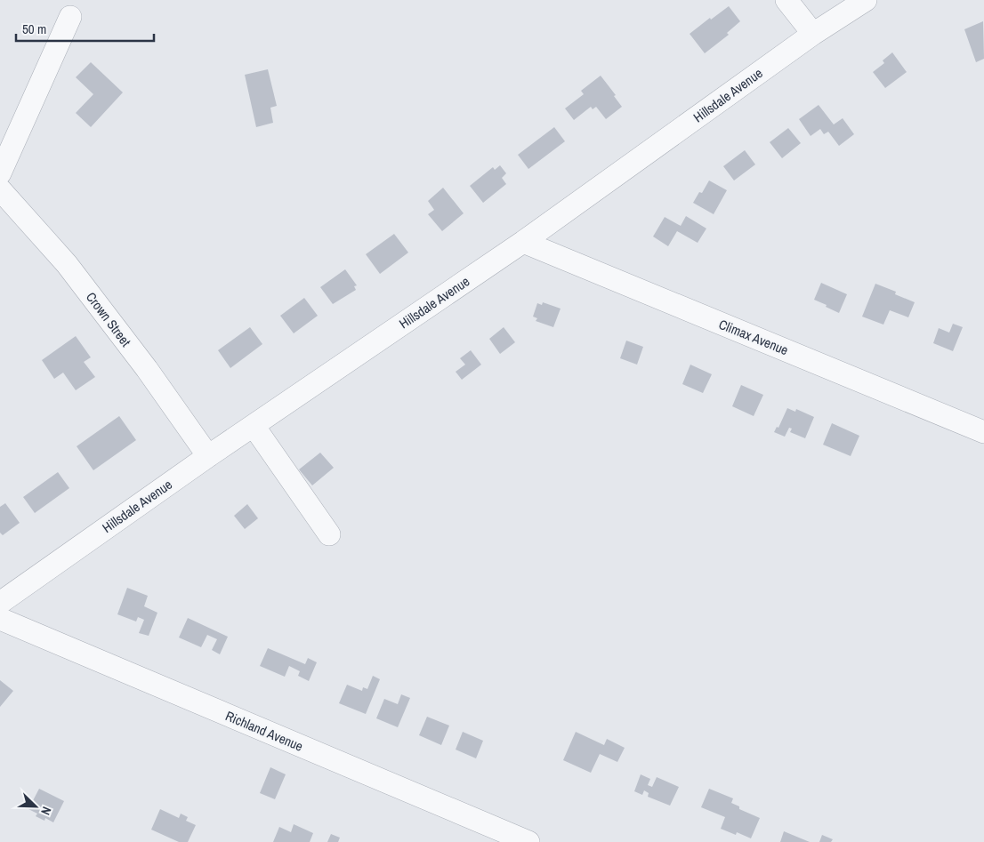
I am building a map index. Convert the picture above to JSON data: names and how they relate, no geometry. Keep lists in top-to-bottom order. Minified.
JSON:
{"streets":{"street":["Hillsdale Avenue","Crown Street","Climax Avenue","Richland Avenue"]},"crossings":[["Hillsdale Avenue","Crown Street"],["Hillsdale Avenue","Climax Avenue"]],"scale_bar":"50 m","north":"bottom right"}
